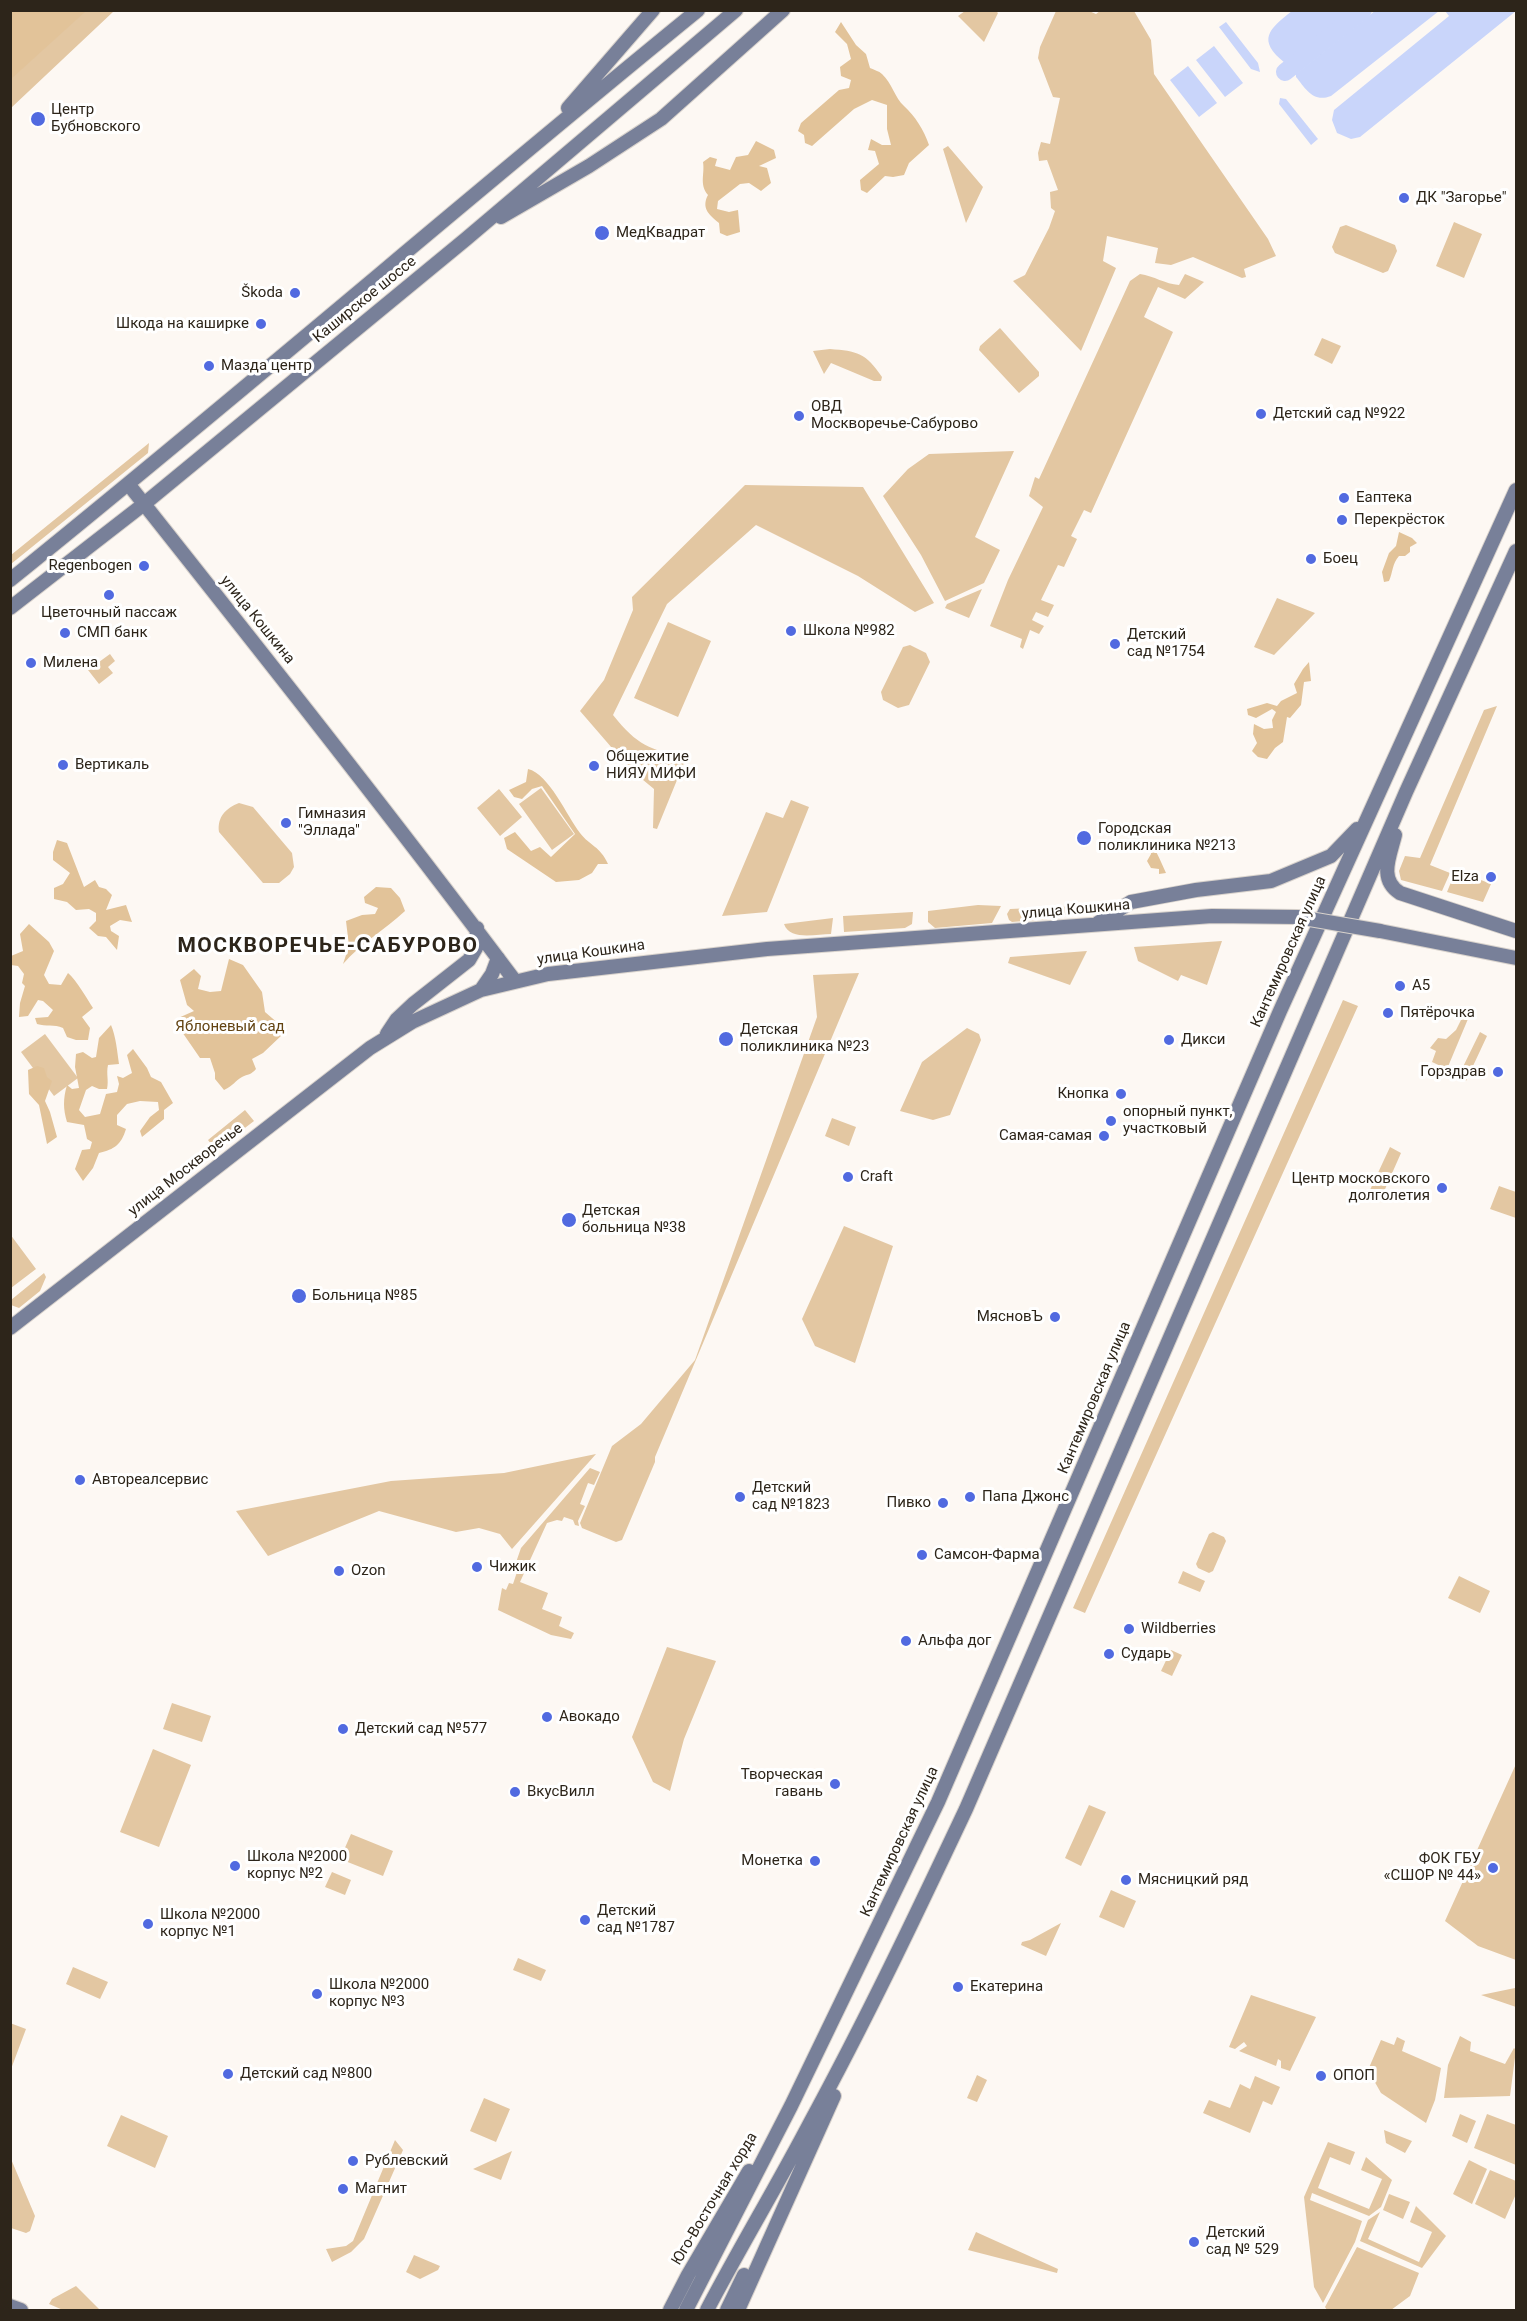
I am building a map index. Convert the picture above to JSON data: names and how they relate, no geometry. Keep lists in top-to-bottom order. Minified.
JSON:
{"streets":{"main road":["Каширское шоссе","улица Кошкина","Кантемировская улица","улица Москворечье","Юго-Восточная хорда"]},"crossings":[["Каширское шоссе","улица Кошкина"],["улица Кошкина","улица Москворечье"],["Кантемировская улица","Юго-Восточная хорда"]],"districts":["МОСКВОРЕЧЬЕ-САБУРОВО"],"parks":["Яблоневый сад"],"places":["Центр Бубновского","ДК \"Загорье\"","МедКвадрат","Škoda","Шкода на каширке","Мазда центр","Детский сад №922","ОВД Москворечье-Сабурово","Еаптека","Перекрёсток","Боец","Regenbogen","Цветочный пассаж","Школа №982","СМП банк","Детский сад №1754","Милена","Вертикаль","Общежитие НИЯУ МИФИ","Гимназия \"Эллада\"","Городская поликлиника №213","Elza","А5","Пятёрочка","Детская поликлиника №23","Дикси","Горздрав","Кнопка","опорный пункт, участковый","Самая-самая","Craft","Центр московского долголетия","Детская больница №38","Больница №85","МясновЪ","Автореалсервис","Детский сад №1823","Папа Джонс","Пивко","Самсон-Фарма","Чижик","Ozon","Wildberries","Альфа дог","Сударь","Авокадо","Детский сад №577","Творческая гавань","ВкусВилл","Монетка","Школа №2000 корпус №2","ФОК ГБУ «СШОР № 44»","Мясницкий ряд","Детский сад №1787","Школа №2000 корпус №1","Екатерина","Школа №2000 корпус №3","Детский сад №800","ОПОП","Рублевский","Магнит","Детский сад № 529"]}
